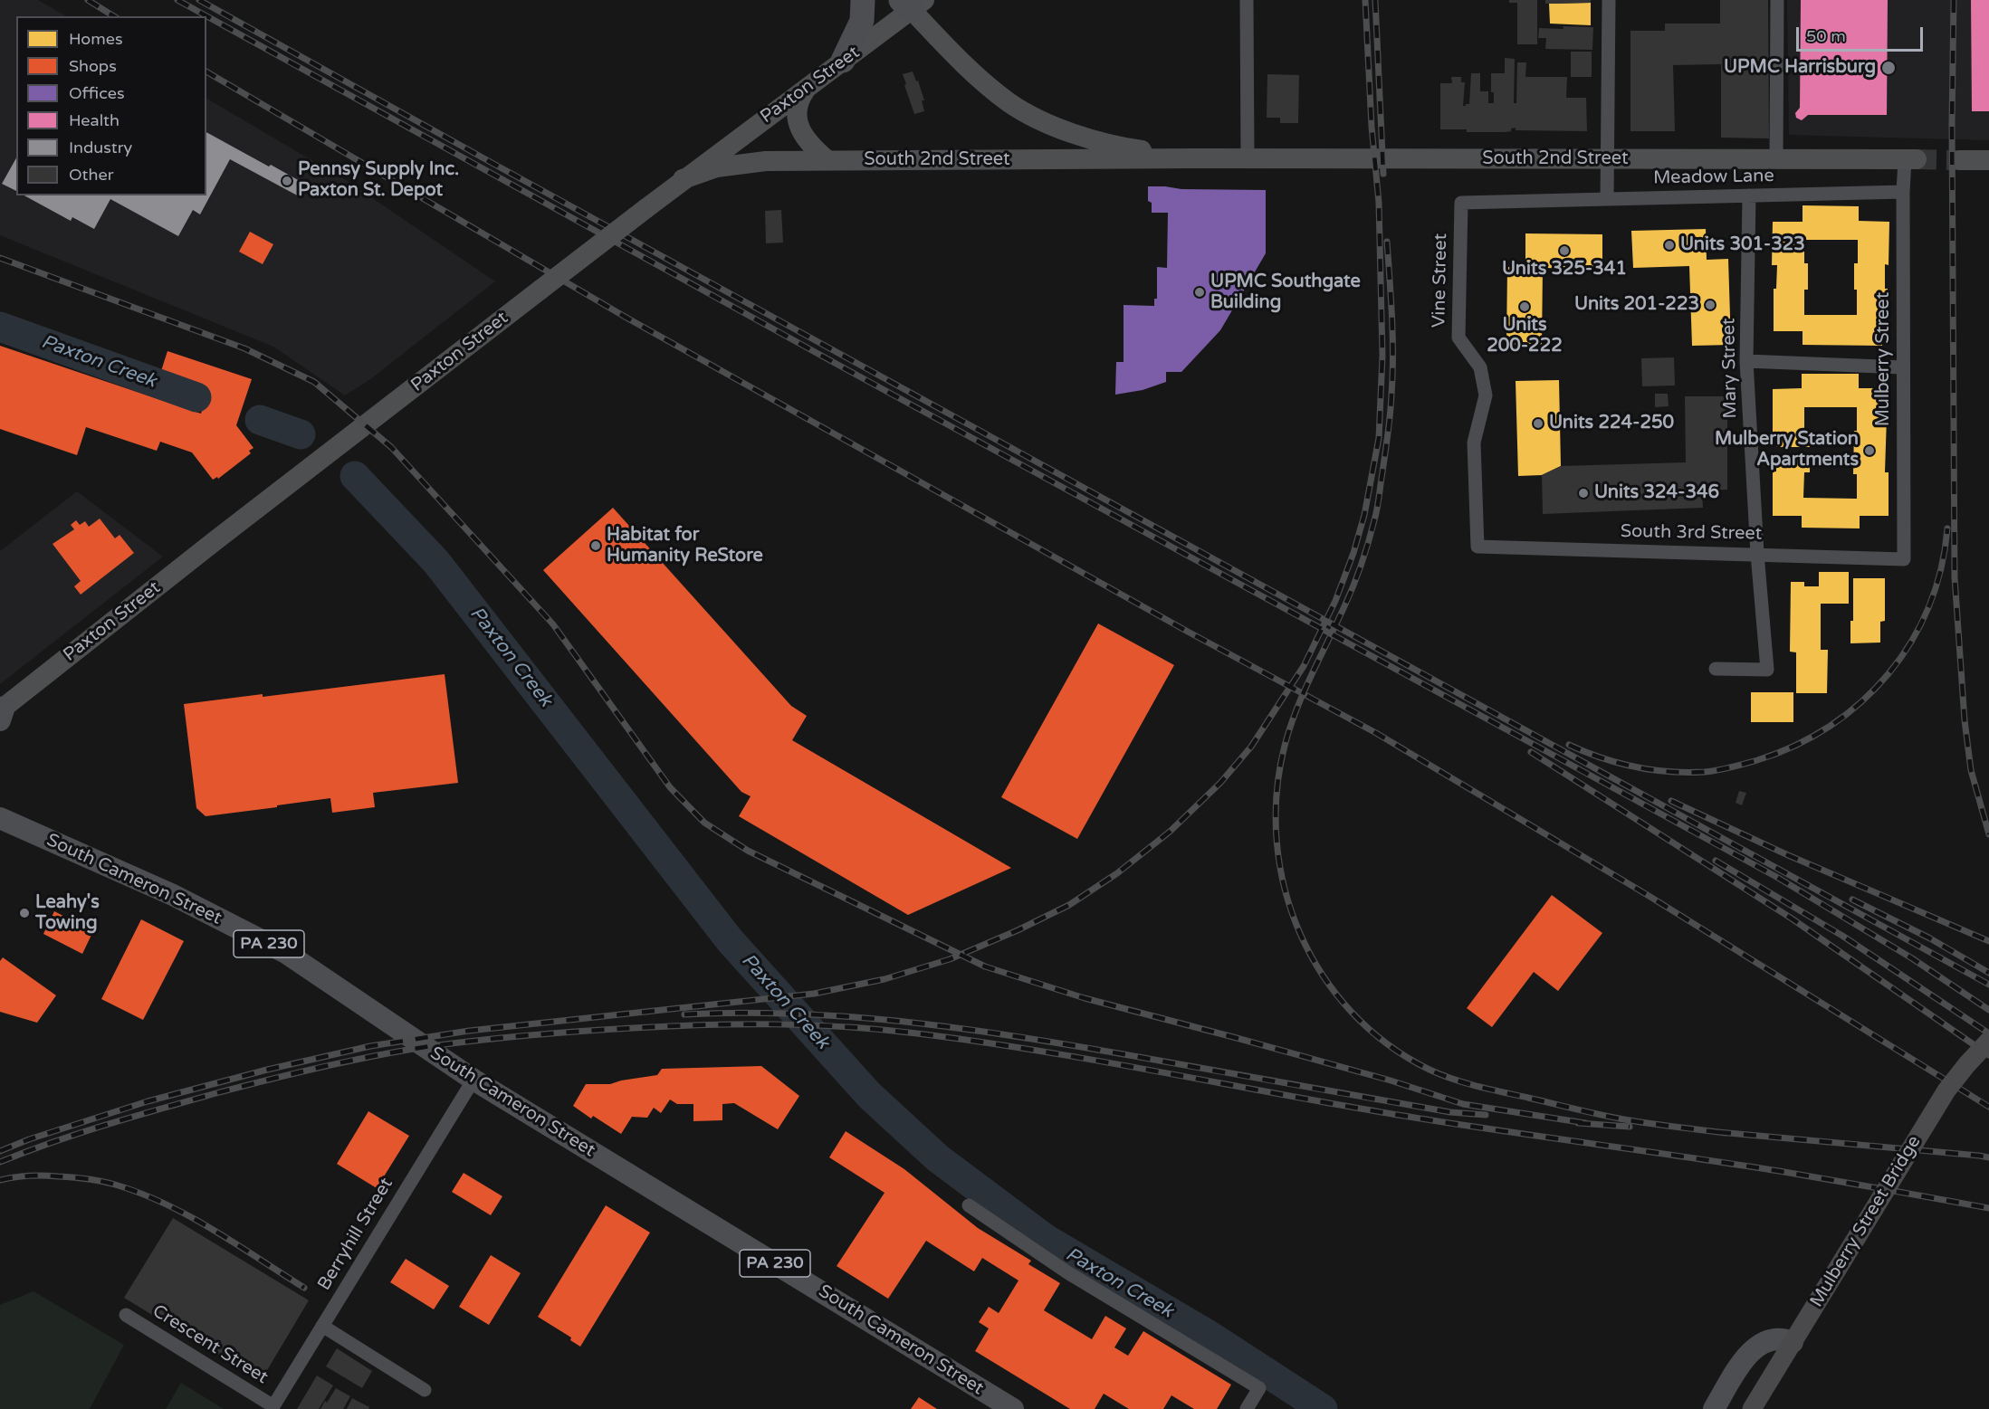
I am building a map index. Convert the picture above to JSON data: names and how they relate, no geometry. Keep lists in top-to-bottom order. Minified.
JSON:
{"streets":{"highway":["South Cameron Street","PA 230"],"main road":["Paxton Street","South 2nd Street","Mulberry Street Bridge"],"street":["Meadow Lane","Vine Street","Mulberry Street","Mary Street","South 3rd Street","Berryhill Street","Crescent Street"]},"crossings":[["Paxton Street","South 2nd Street"],["South 2nd Street","Mulberry Street"],["Meadow Lane","Vine Street"],["Meadow Lane","Mulberry Street"],["Meadow Lane","Mary Street"],["Vine Street","South 3rd Street"],["Mulberry Street","South 3rd Street"],["Mary Street","South 3rd Street"],["South Cameron Street","Berryhill Street"],["Berryhill Street","Crescent Street"]],"water":["Paxton Creek"],"places":["UPMC Harrisburg","Pennsy Supply Inc. Paxton St. Depot","Units 301-323","Units 325-341","UPMC Southgate Building","Units 201-223","Units 200-222","Units 224-250","Mulberry Station Apartments","Units 324-346","Habitat for Humanity ReStore","Leahy's Towing"],"legend":["Homes","Shops","Offices","Health","Industry","Other"],"scale_bar":"50 m"}
